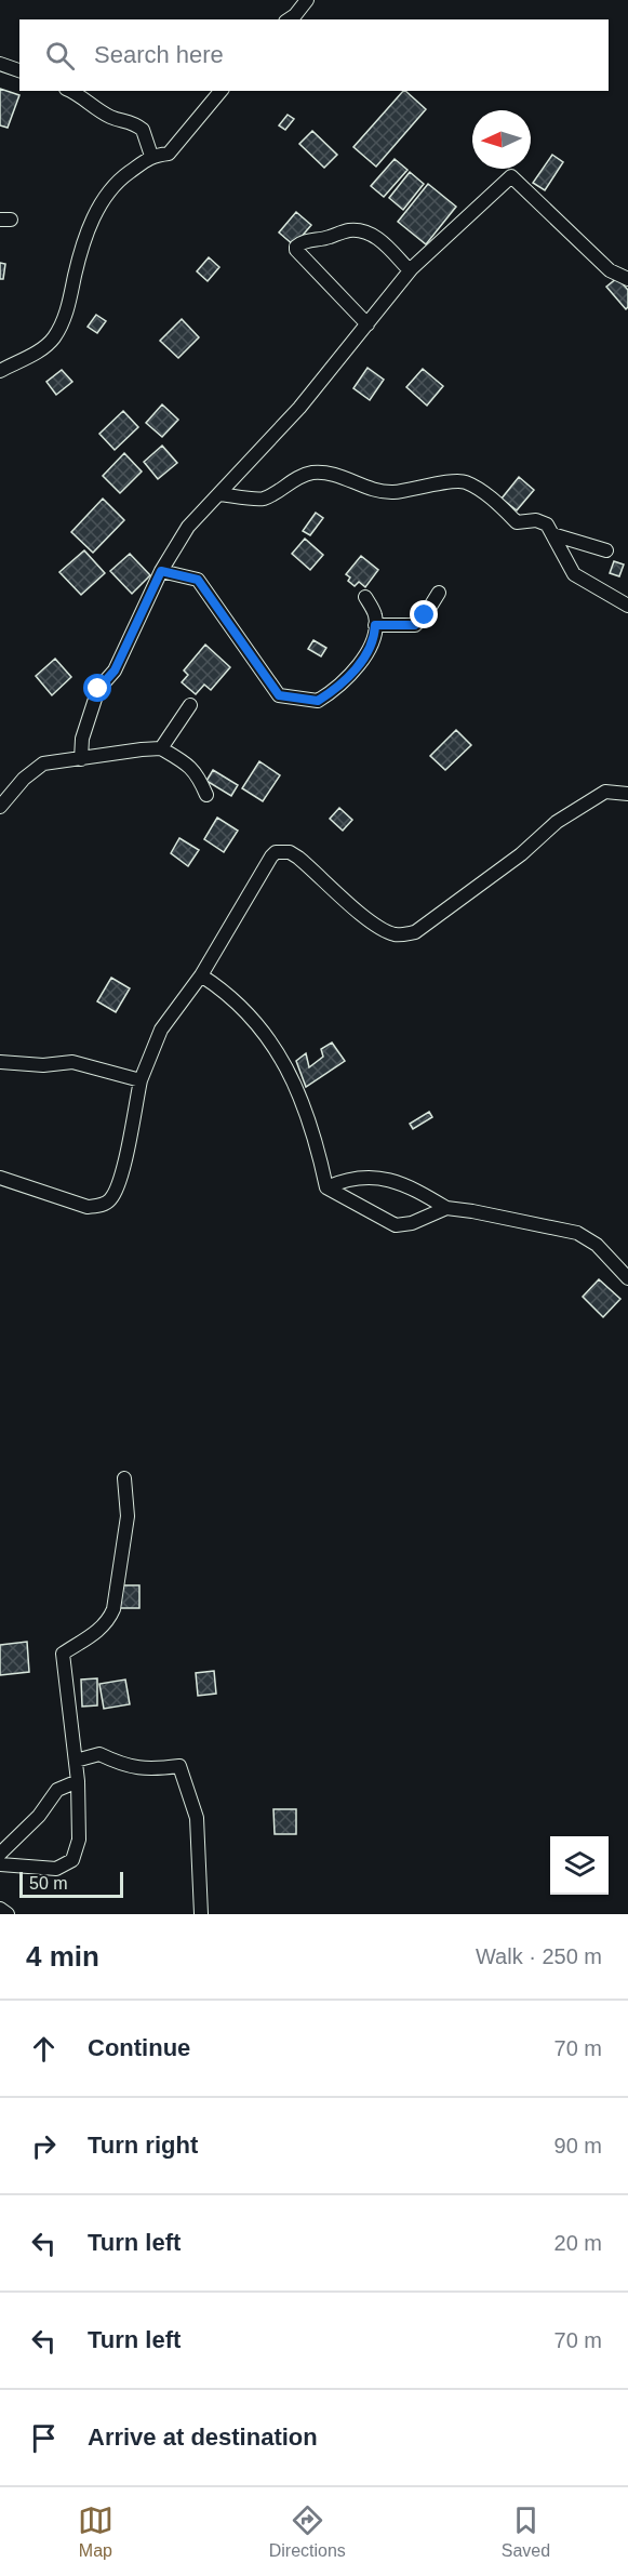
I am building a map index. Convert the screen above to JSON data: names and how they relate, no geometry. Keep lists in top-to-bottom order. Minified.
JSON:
{"scale_bar":"50 m","north":"left","page":{"search":"Search here","scale":"50 m","heading":["4 min","Walk · 250 m"],"list":[["Continue","70 m"],["Turn right","90 m"],["Turn left","20 m"],["Turn left","70 m"],"Arrive at destination"],"nav":["Map","Directions","Saved"]}}
